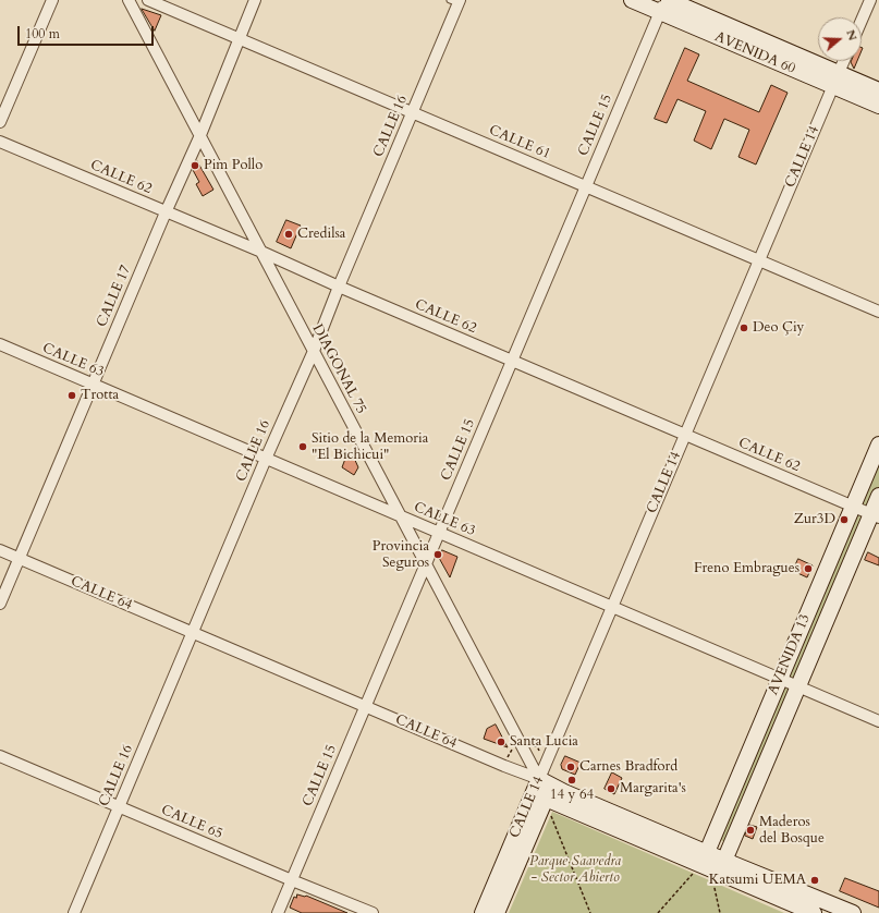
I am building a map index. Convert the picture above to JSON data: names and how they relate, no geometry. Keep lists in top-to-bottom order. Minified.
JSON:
{"streets":{"main road":["AVENIDA 60","CALLE 14","CALLE 64","AVENIDA 13"],"street":["CALLE 15","CALLE 16","CALLE 61","CALLE 62","CALLE 17","CALLE 63","DIAGONAL 75","CALLE 65"]},"crossings":[["AVENIDA 60","CALLE 15"],["AVENIDA 60","CALLE 14"],["CALLE 15","CALLE 61"],["CALLE 15","CALLE 62"],["CALLE 15","CALLE 63"],["CALLE 15","DIAGONAL 75"],["CALLE 15","CALLE 64"],["CALLE 15","CALLE 65"],["CALLE 16","CALLE 61"],["CALLE 16","CALLE 62"],["CALLE 16","CALLE 63"],["CALLE 16","DIAGONAL 75"],["CALLE 16","CALLE 64"],["CALLE 16","CALLE 65"],["CALLE 61","CALLE 14"],["CALLE 61","CALLE 17"],["CALLE 14","CALLE 62"],["CALLE 14","CALLE 63"],["CALLE 14","DIAGONAL 75"],["CALLE 14","CALLE 64"],["CALLE 62","CALLE 17"],["CALLE 62","DIAGONAL 75"],["CALLE 62","AVENIDA 13"],["CALLE 17","CALLE 63"],["CALLE 17","DIAGONAL 75"],["CALLE 17","CALLE 64"],["CALLE 63","DIAGONAL 75"],["CALLE 63","AVENIDA 13"],["DIAGONAL 75","CALLE 64"],["CALLE 64","AVENIDA 13"]],"parks":["Parque Saavedra - Sector Abierto"],"places":["Pim Pollo","Credilsa","Deo Çiy","Trotta","Sitio de la Memoria \"El Bichicui\"","Zur3D","Provincia Seguros","Freno Embragues","Santa Lucia","Carnes Bradford","14 y 64","Margarita's","Maderos del Bosque","Katsumi UEMA"],"scale_bar":"100 m","north":"right"}
